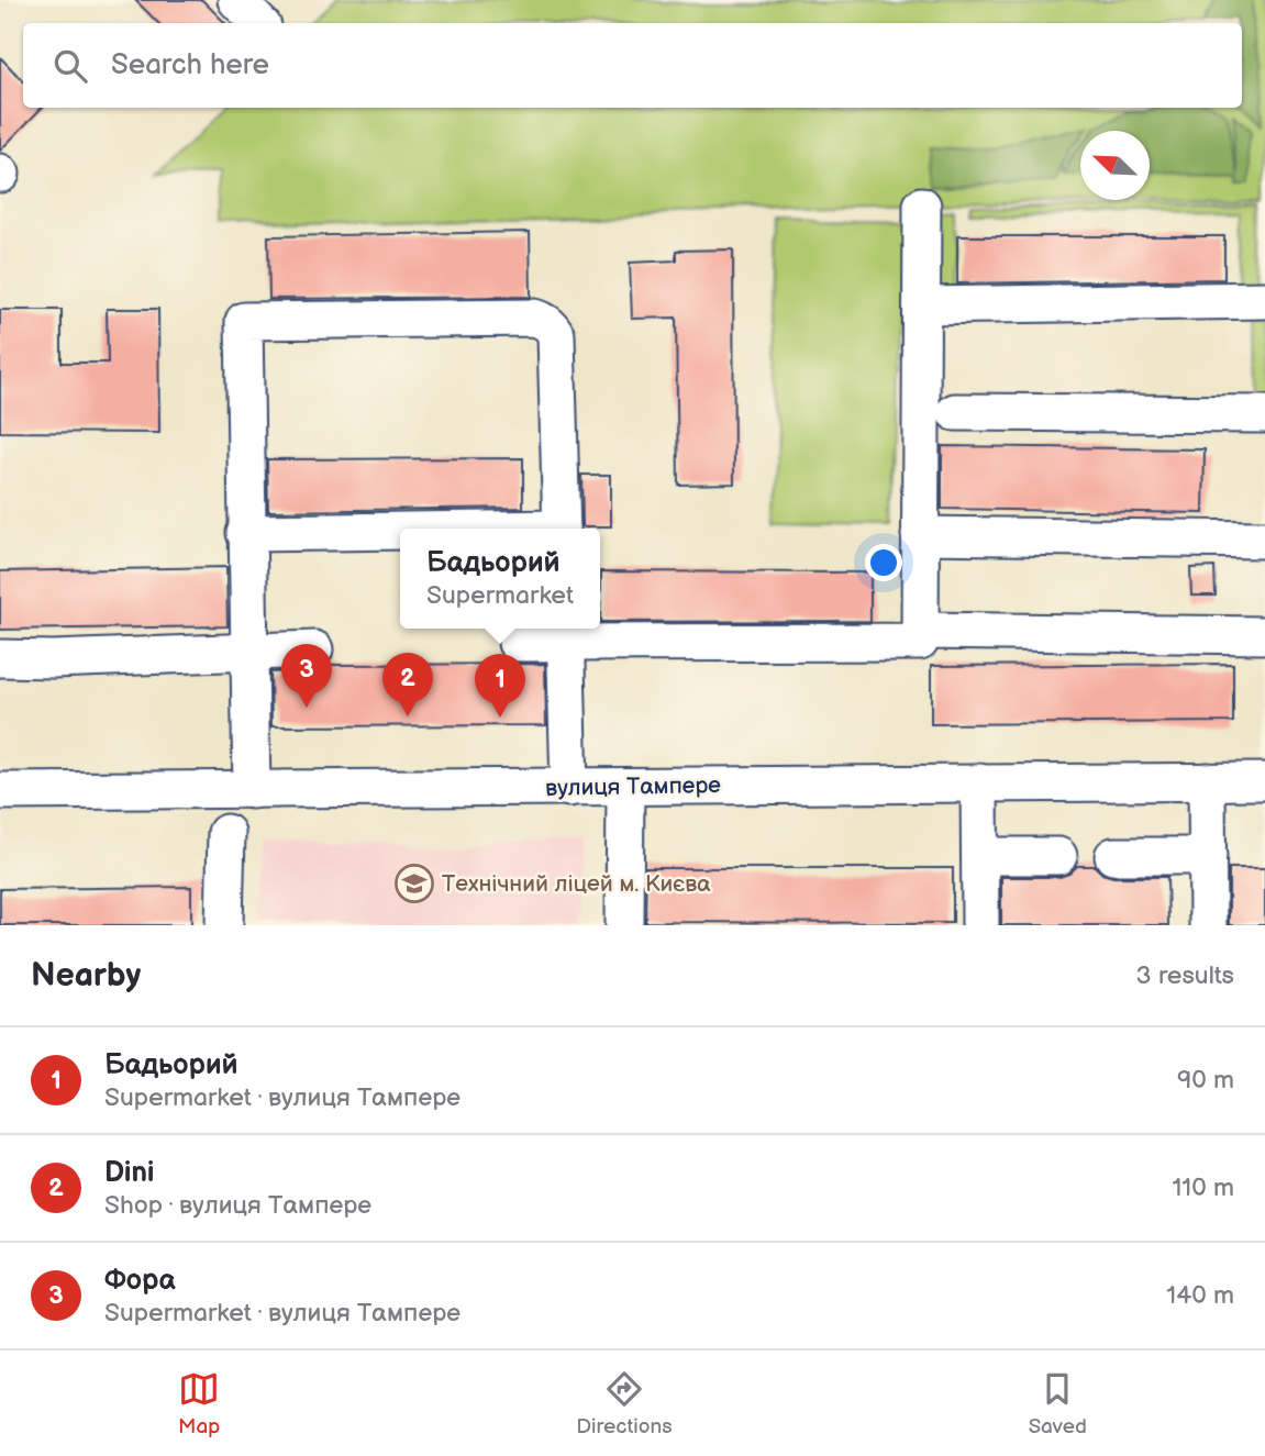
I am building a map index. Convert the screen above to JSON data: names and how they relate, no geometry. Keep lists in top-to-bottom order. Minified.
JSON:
{"streets":{"street":["вулиця Тампере"]},"places":{"school or university":["Технічний ліцей м. Києва"]},"north":"top left","page":{"search":"Search here","popup":["Бадьорий","Supermarket"],"pins":["3","2","1"],"heading":["Nearby","3 results"],"list":[{"mark":"1","name":"Бадьорий","note":"Supermarket · вулиця Тампере","value":"90 m"},{"mark":"2","name":"Dini","note":"Shop · вулиця Тампере","value":"110 m"},{"mark":"3","name":"Фора","note":"Supermarket · вулиця Тампере","value":"140 m"}],"nav":["Map","Directions","Saved"]}}
